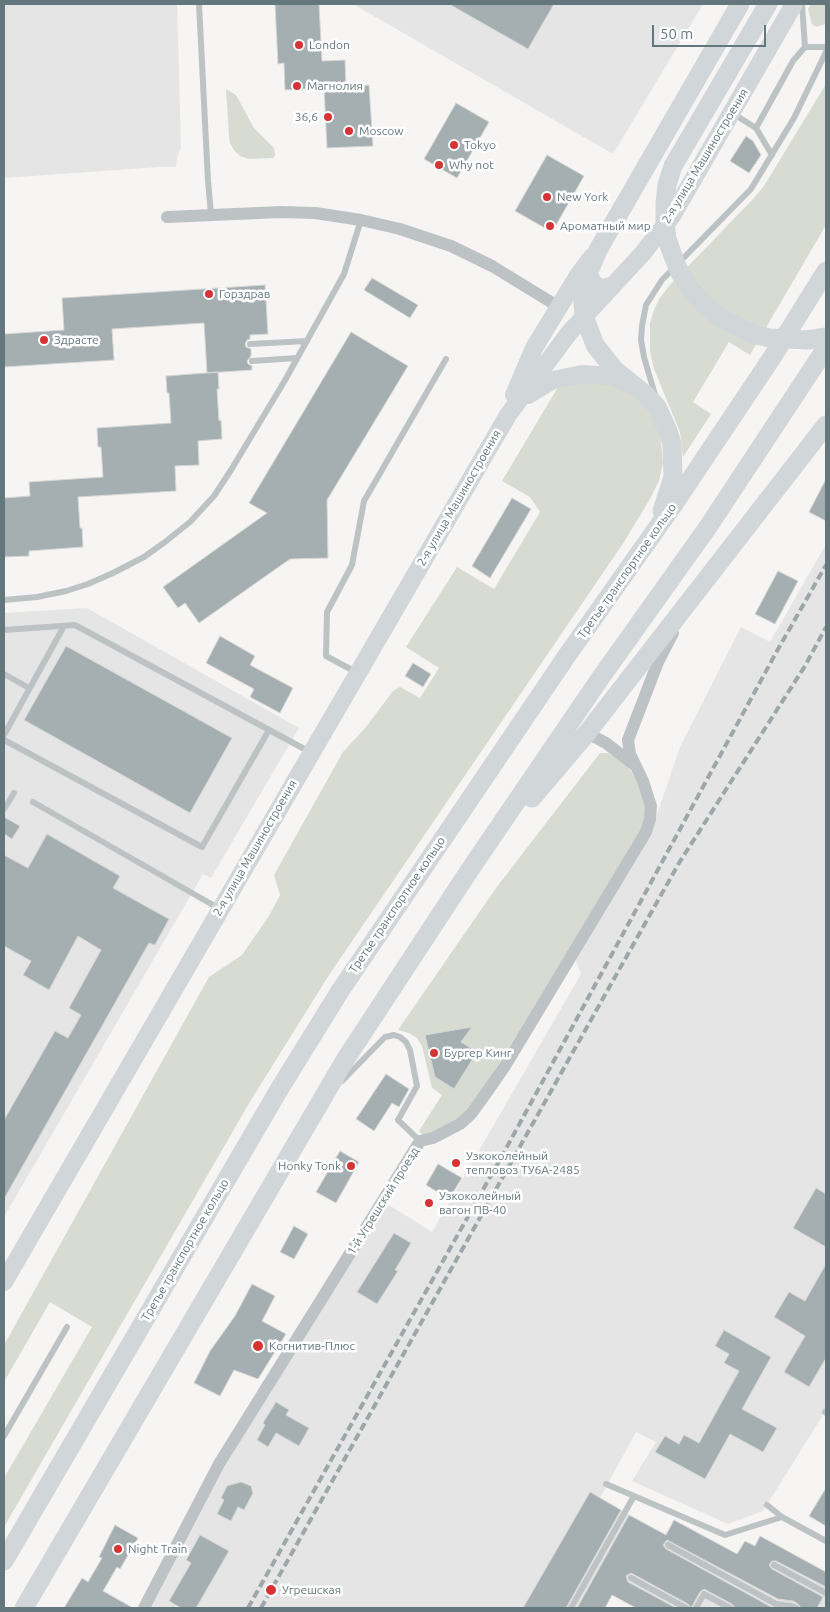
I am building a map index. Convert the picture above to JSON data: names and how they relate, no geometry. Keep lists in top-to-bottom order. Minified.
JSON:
{"streets":{"main road":["2-я улица Машиностроения","Третье транспортное кольцо"],"street":["1-й Угрешский проезд"]},"places":["London","Магнолия","36,6","Moscow","Tokyo","Why not","New York","Ароматный мир","Горздрав","Здрасте","Бургер Кинг","Узкоколейный тепловоз ТУ6А-2485","Honky Tonk","Узкоколейный вагон ПВ-40","Когнитив-Плюс","Night Train","Угрешская"],"scale_bar":"50 m"}
